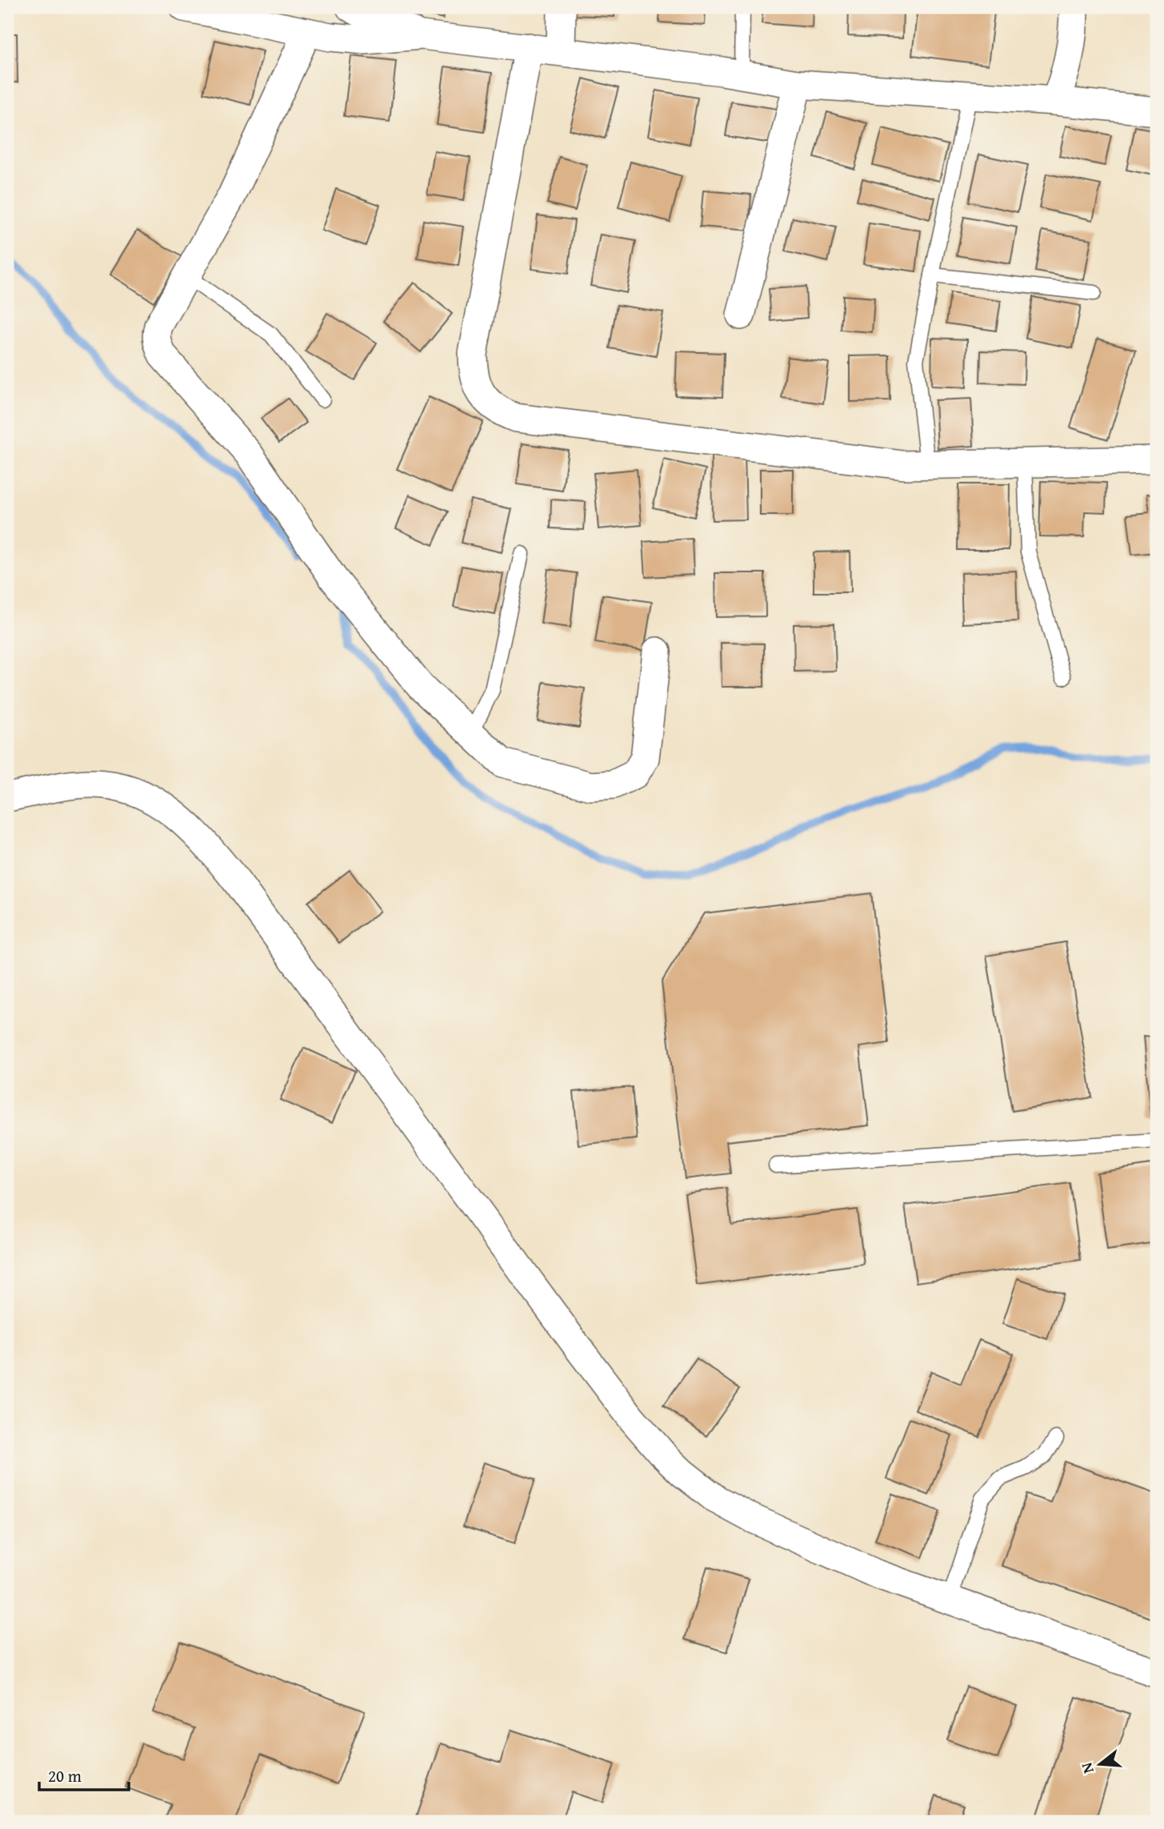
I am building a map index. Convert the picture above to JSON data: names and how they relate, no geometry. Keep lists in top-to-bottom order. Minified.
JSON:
{"scale_bar":"20 m","north":"left"}
